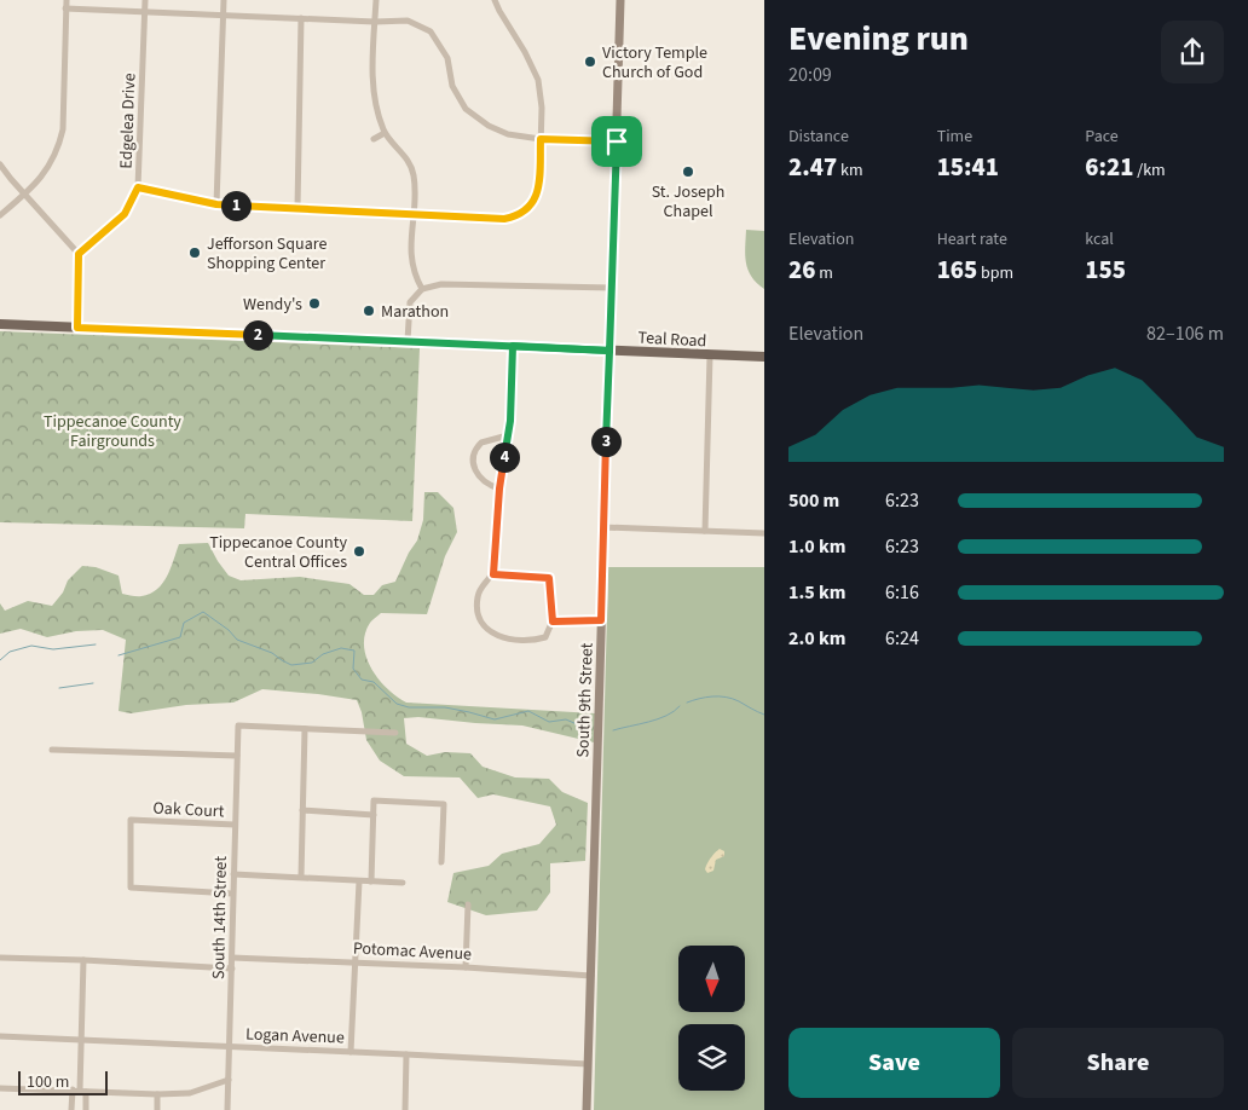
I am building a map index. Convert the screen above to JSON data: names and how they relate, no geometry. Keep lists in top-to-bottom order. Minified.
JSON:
{"streets":{"main road":["Teal Road"],"street":["Edgelea Drive","South 9th Street","Oak Court","South 14th Street","Potomac Avenue","Logan Avenue"]},"crossings":[["Teal Road","South 9th Street"],["South 9th Street","Potomac Avenue"],["South 9th Street","Logan Avenue"],["Oak Court","South 14th Street"],["South 14th Street","Potomac Avenue"],["South 14th Street","Logan Avenue"]],"parks":["Tippecanoe County Fairgrounds"],"places":["Victory Temple Church of God","St. Joseph Chapel","Jefforson Square Shopping Center","Wendy's","Marathon","Tippecanoe County Central Offices"],"scale_bar":"100 m","north":"bottom","page":{"heading":["Evening run","20:09"],"stats":[["Distance","2.47 km"],["Time","15:41"],["Pace","6:21 /km"],["Elevation","26 m"],["Heart rate","165 bpm"],["kcal","155"]],"pins":["1","2","3","4"],"chart":["Elevation","82–106 m"],"list":[{"name":"500 m","note":"6:23"},{"name":"1.0 km","note":"6:23"},{"name":"1.5 km","note":"6:16"},{"name":"2.0 km","note":"6:24"}],"buttons":["Save","Share"],"scale":"100 m"}}
